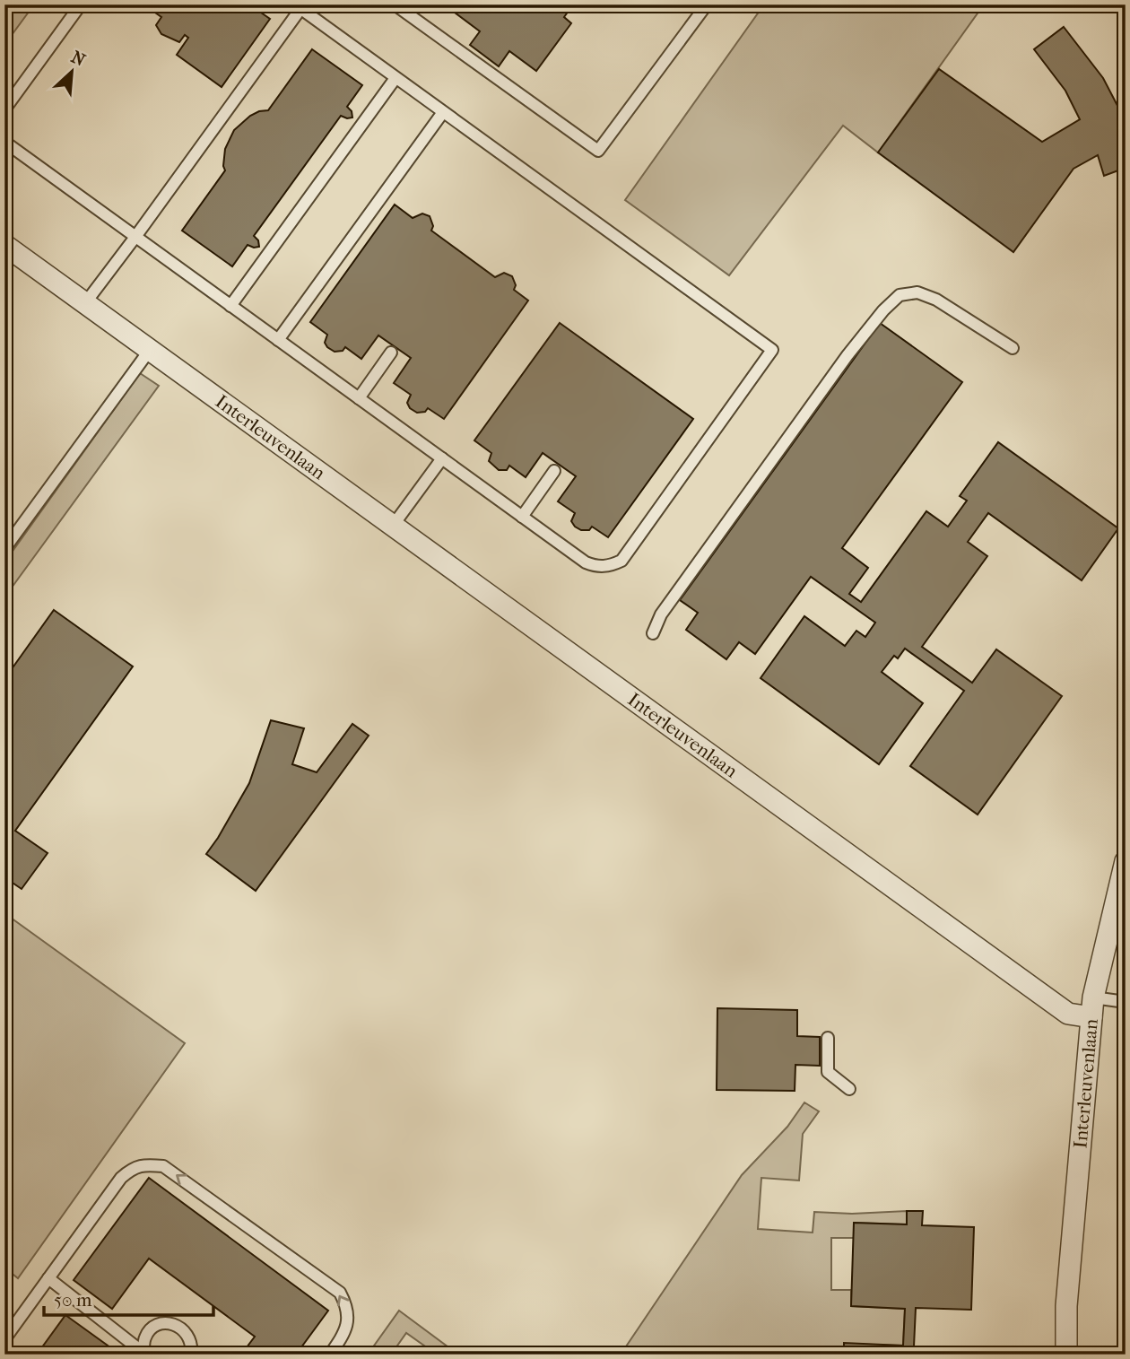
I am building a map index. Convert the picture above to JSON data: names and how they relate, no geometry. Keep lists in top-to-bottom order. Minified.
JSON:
{"streets":{"street":["Interleuvenlaan"]},"scale_bar":"50 m","north":"top right"}
